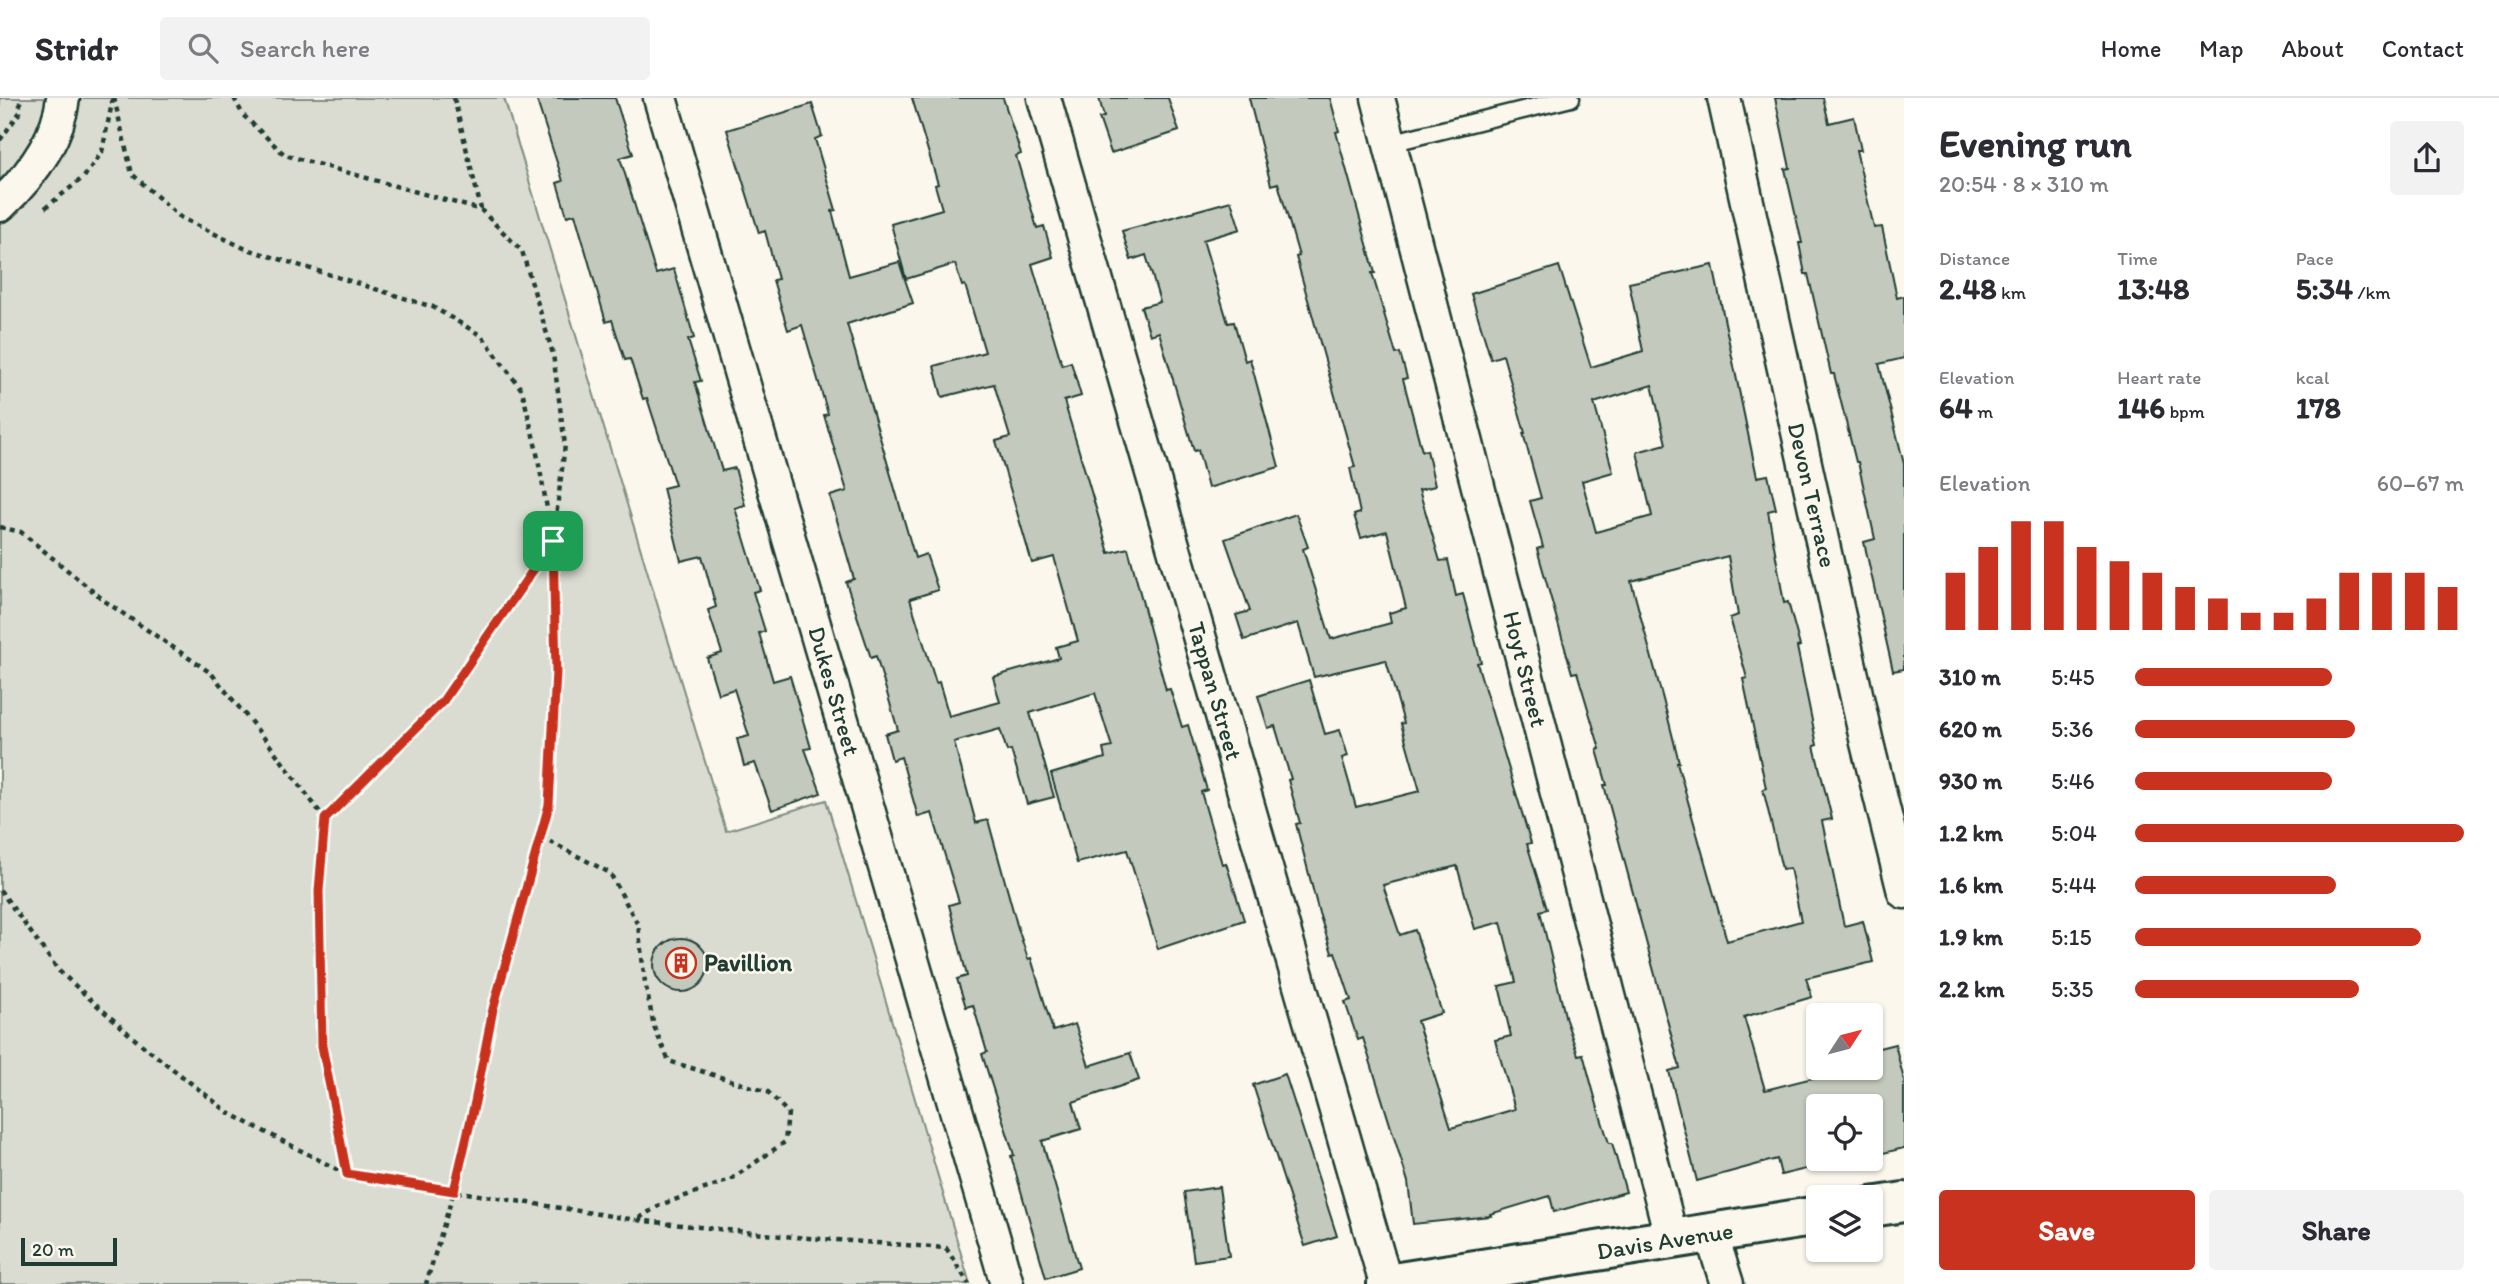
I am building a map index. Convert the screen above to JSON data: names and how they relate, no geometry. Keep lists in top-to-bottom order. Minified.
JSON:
{"streets":{"street":["Devon Terrace","Hoyt Street","Dukes Street","Tappan Street","Davis Avenue"]},"crossings":[["Hoyt Street","Davis Avenue"],["Tappan Street","Davis Avenue"]],"places":{"building":["Pavillion"]},"scale_bar":"20 m","north":"top right","page":{"header":"Stridr","search":"Search here","nav":["Home","Map","About","Contact"],"heading":["Evening run","20:54 · 8 × 310 m"],"stats":[["Distance","2.48 km"],["Time","13:48"],["Pace","5:34 /km"],["Elevation","64 m"],["Heart rate","146 bpm"],["kcal","178"]],"chart":["Elevation","60–67 m"],"list":[{"name":"310 m","note":"5:45"},{"name":"620 m","note":"5:36"},{"name":"930 m","note":"5:46"},{"name":"1.2 km","note":"5:04"},{"name":"1.6 km","note":"5:44"},{"name":"1.9 km","note":"5:15"},{"name":"2.2 km","note":"5:35"}],"buttons":["Save","Share"],"scale":"20 m"}}
